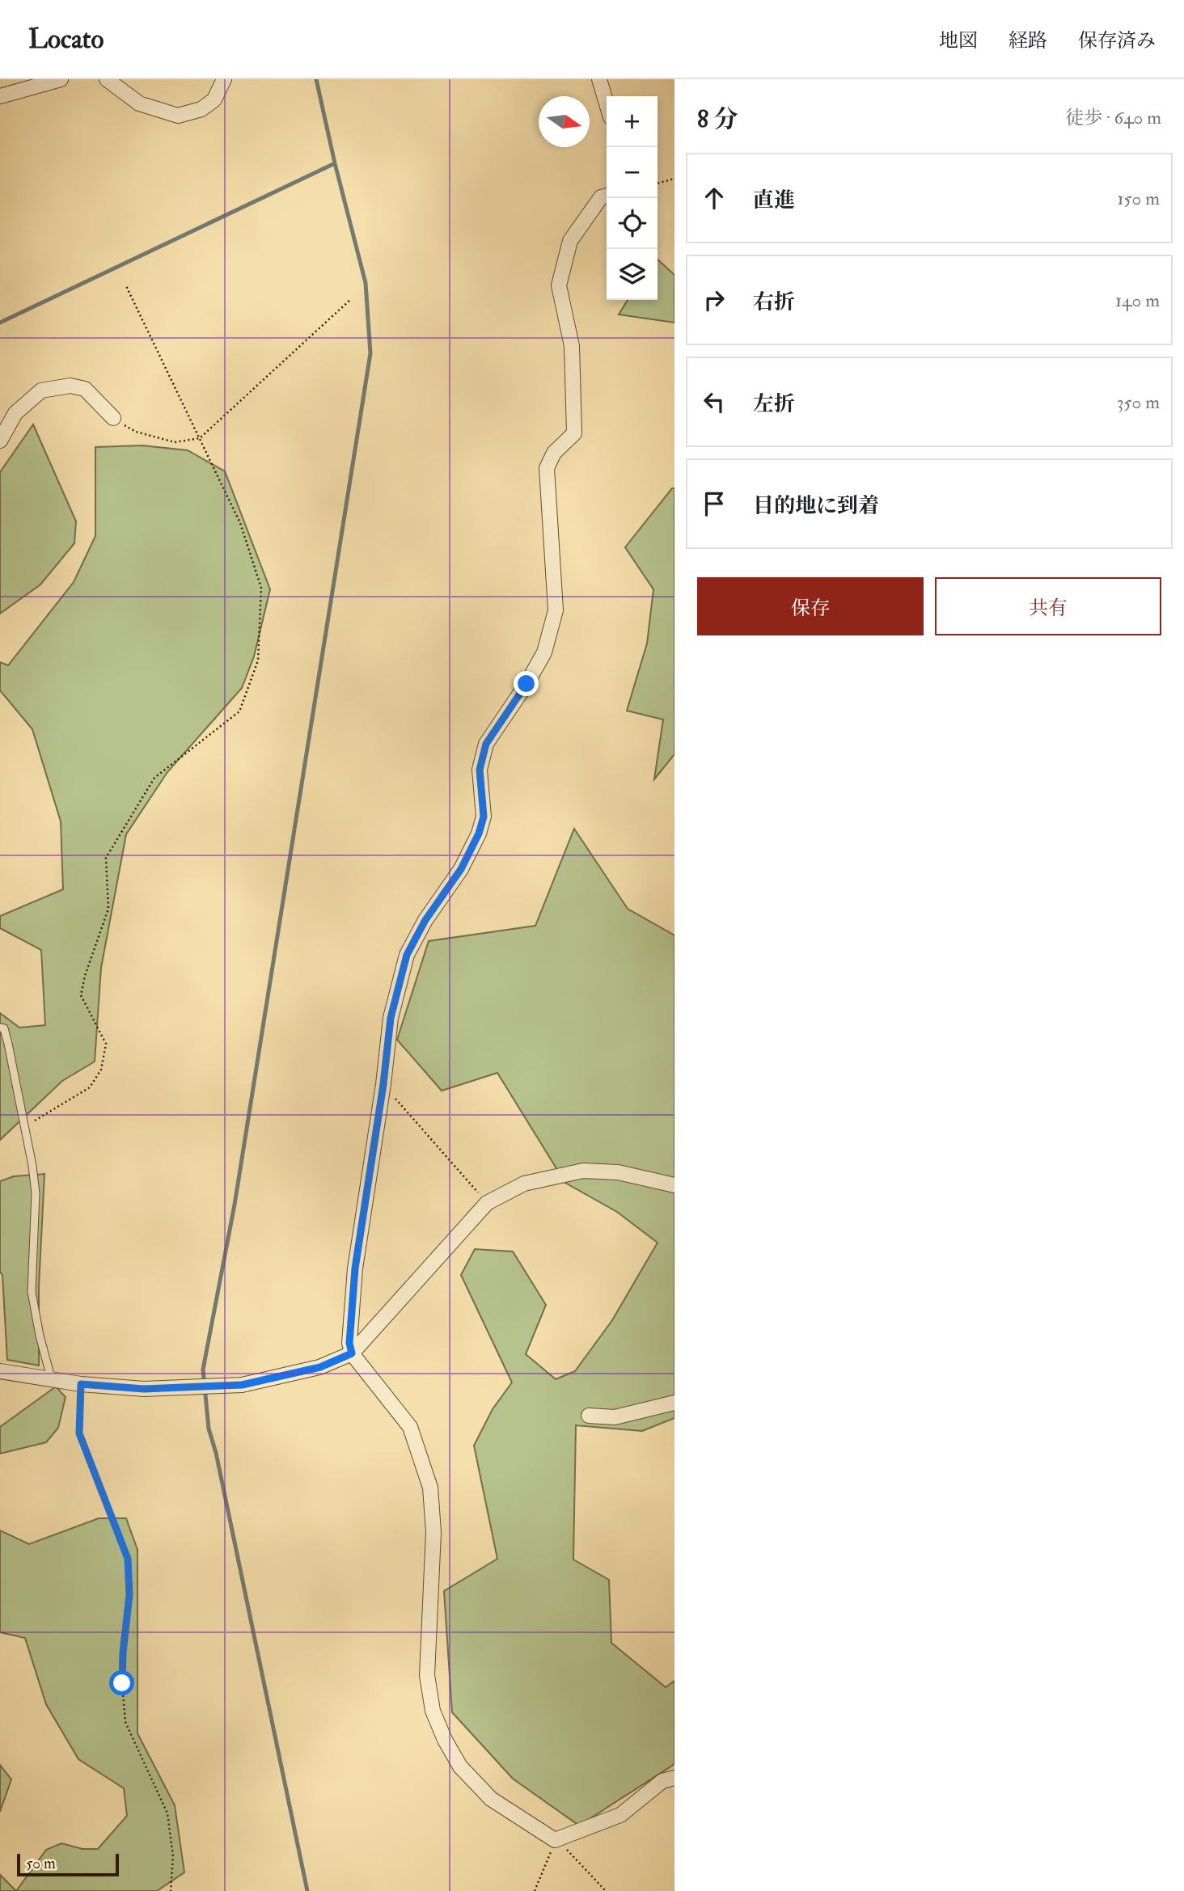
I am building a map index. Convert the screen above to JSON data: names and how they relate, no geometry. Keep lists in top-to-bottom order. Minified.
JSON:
{"scale_bar":"50 m","north":"right","page":{"header":"Locato","nav":["地図","経路","保存済み"],"heading":["8 分","徒歩 · 640 m"],"map_buttons":["+","−"],"list":[["直進","150 m"],["右折","140 m"],["左折","350 m"],"目的地に到着"],"buttons":["保存","共有"],"scale":"50 m"}}
